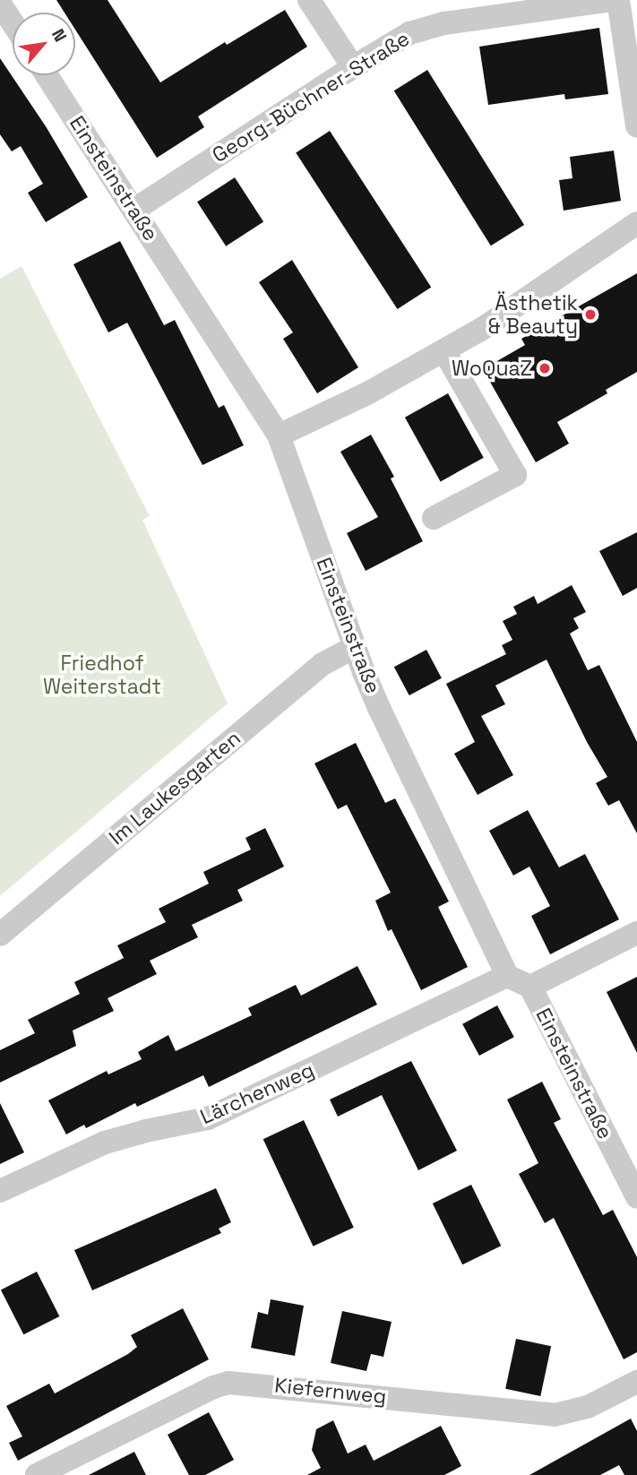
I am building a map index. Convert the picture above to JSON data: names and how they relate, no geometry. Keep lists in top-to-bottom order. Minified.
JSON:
{"streets":{"street":["Georg-Büchner-Straße","Einsteinstraße","Im Laukesgarten","Lärchenweg","Kiefernweg"]},"crossings":[["Georg-Büchner-Straße","Einsteinstraße"],["Einsteinstraße","Im Laukesgarten"],["Einsteinstraße","Lärchenweg"]],"parks":["Friedhof Weiterstadt"],"places":["Ästhetik & Beauty","WoQuaZ"],"north":"top right"}
